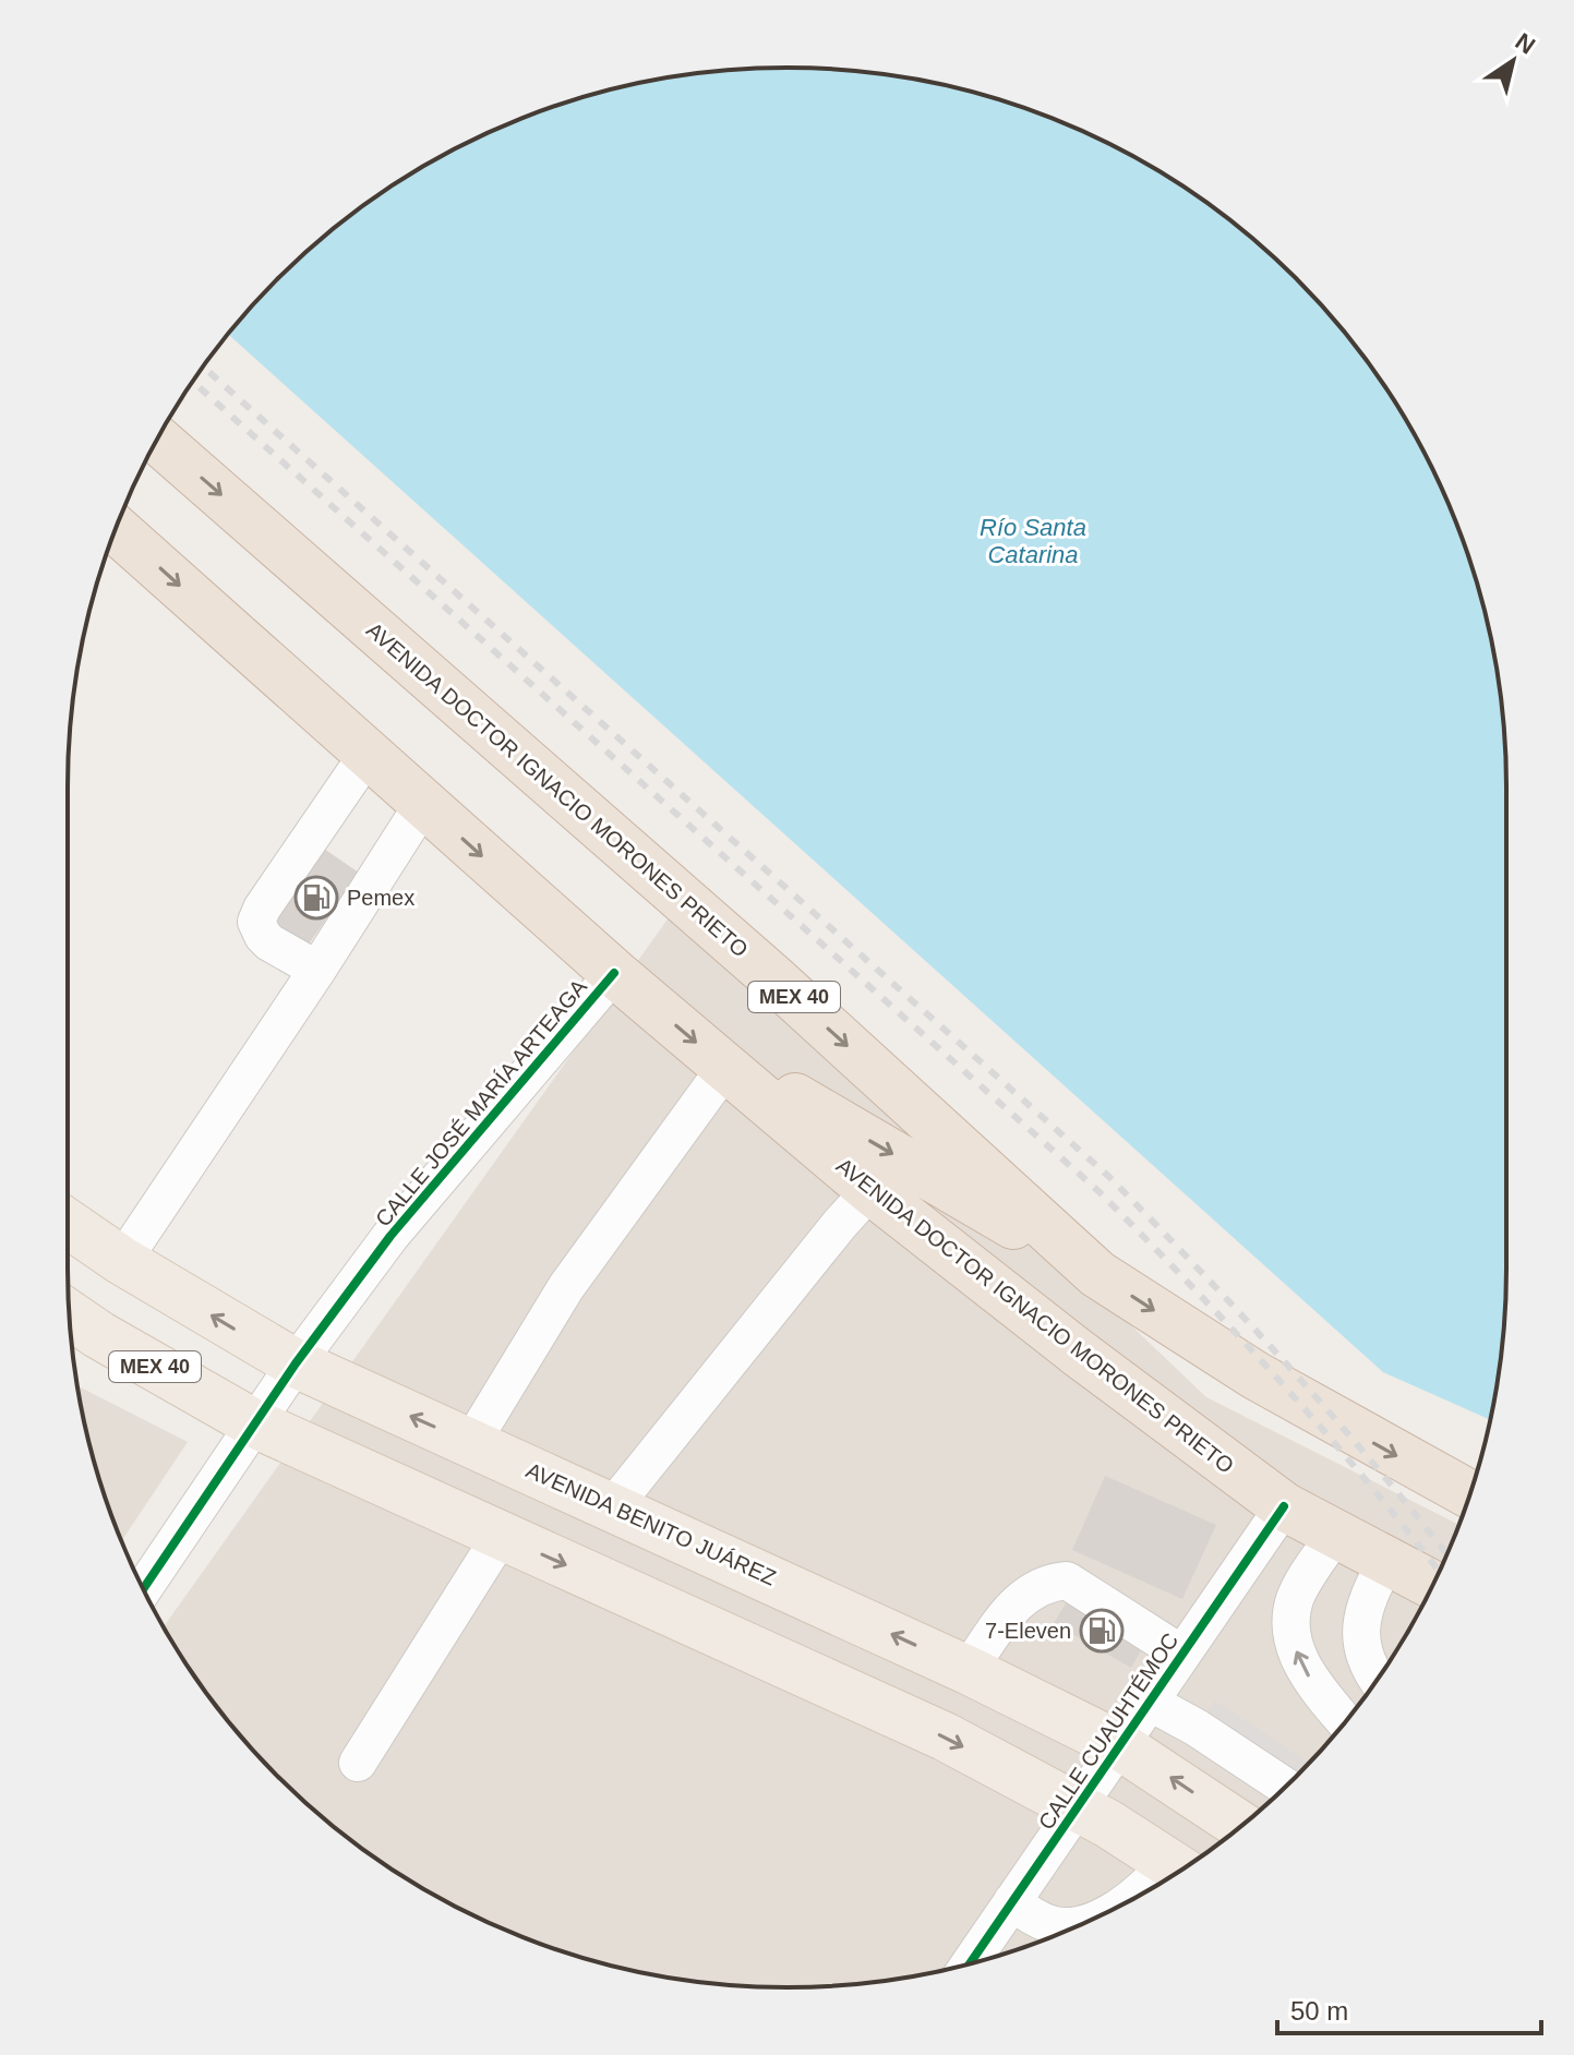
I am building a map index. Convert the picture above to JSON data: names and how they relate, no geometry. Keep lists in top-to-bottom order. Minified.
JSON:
{"streets":{"highway":["AVENIDA DOCTOR IGNACIO MORONES PRIETO","MEX 40"],"main road":["AVENIDA BENITO JUÁREZ"],"street":["CALLE JOSÉ MARÍA ARTEAGA","CALLE CUAUHTÉMOC"]},"crossings":[["AVENIDA DOCTOR IGNACIO MORONES PRIETO","CALLE JOSÉ MARÍA ARTEAGA"],["AVENIDA DOCTOR IGNACIO MORONES PRIETO","CALLE CUAUHTÉMOC"],["MEX 40","CALLE JOSÉ MARÍA ARTEAGA"],["MEX 40","CALLE CUAUHTÉMOC"],["CALLE JOSÉ MARÍA ARTEAGA","AVENIDA BENITO JUÁREZ"],["AVENIDA BENITO JUÁREZ","CALLE CUAUHTÉMOC"]],"water":["Río Santa Catarina"],"places":{"fuel station":["Pemex","7-Eleven"]},"scale_bar":"50 m","north":"top right"}
